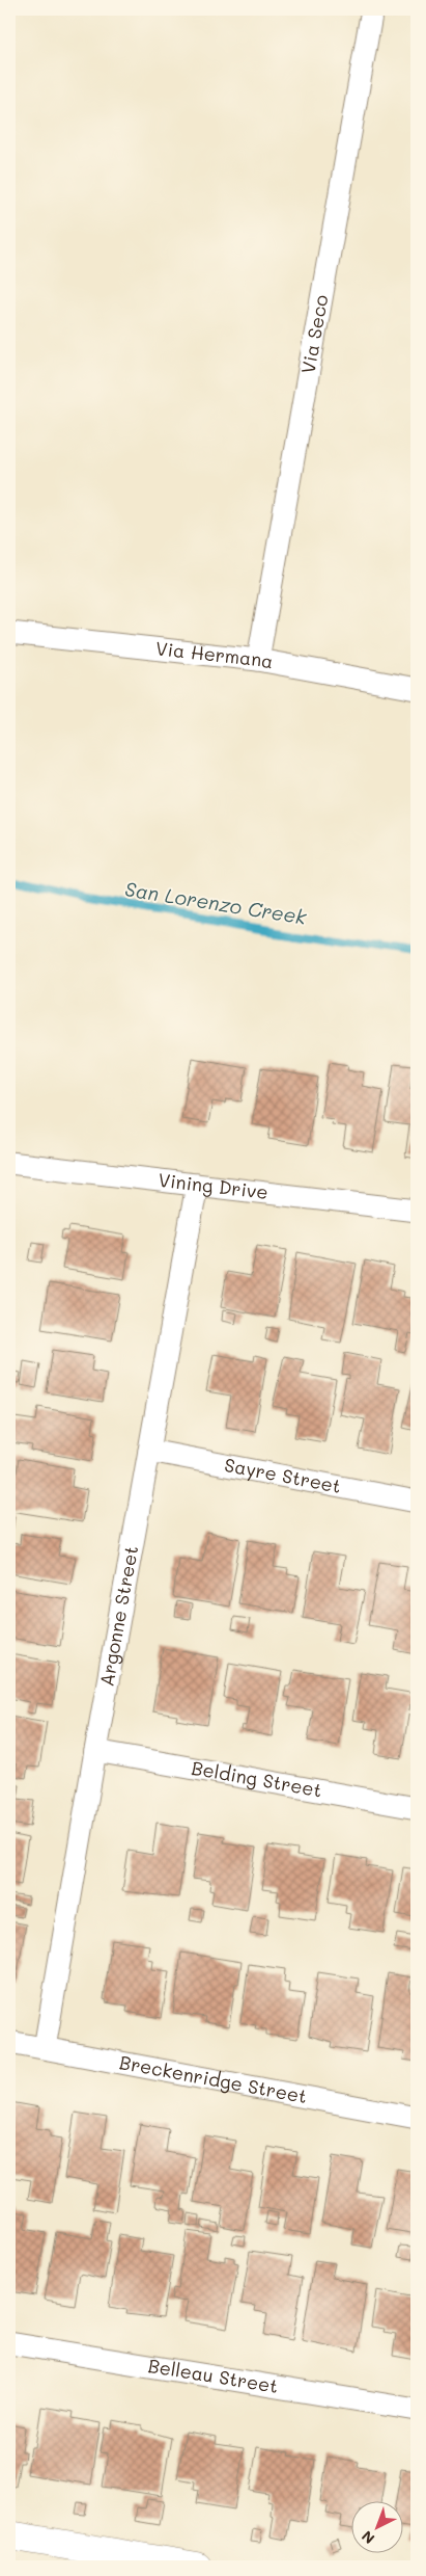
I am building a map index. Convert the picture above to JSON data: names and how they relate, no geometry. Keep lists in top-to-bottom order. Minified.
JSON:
{"streets":{"street":["Via Seco","Via Hermana","Vining Drive","Sayre Street","Argonne Street","Belding Street","Breckenridge Street","Belleau Street"]},"crossings":[["Via Seco","Via Hermana"],["Vining Drive","Argonne Street"],["Sayre Street","Argonne Street"],["Argonne Street","Belding Street"],["Argonne Street","Breckenridge Street"]],"water":["San Lorenzo Creek"],"north":"bottom left"}
